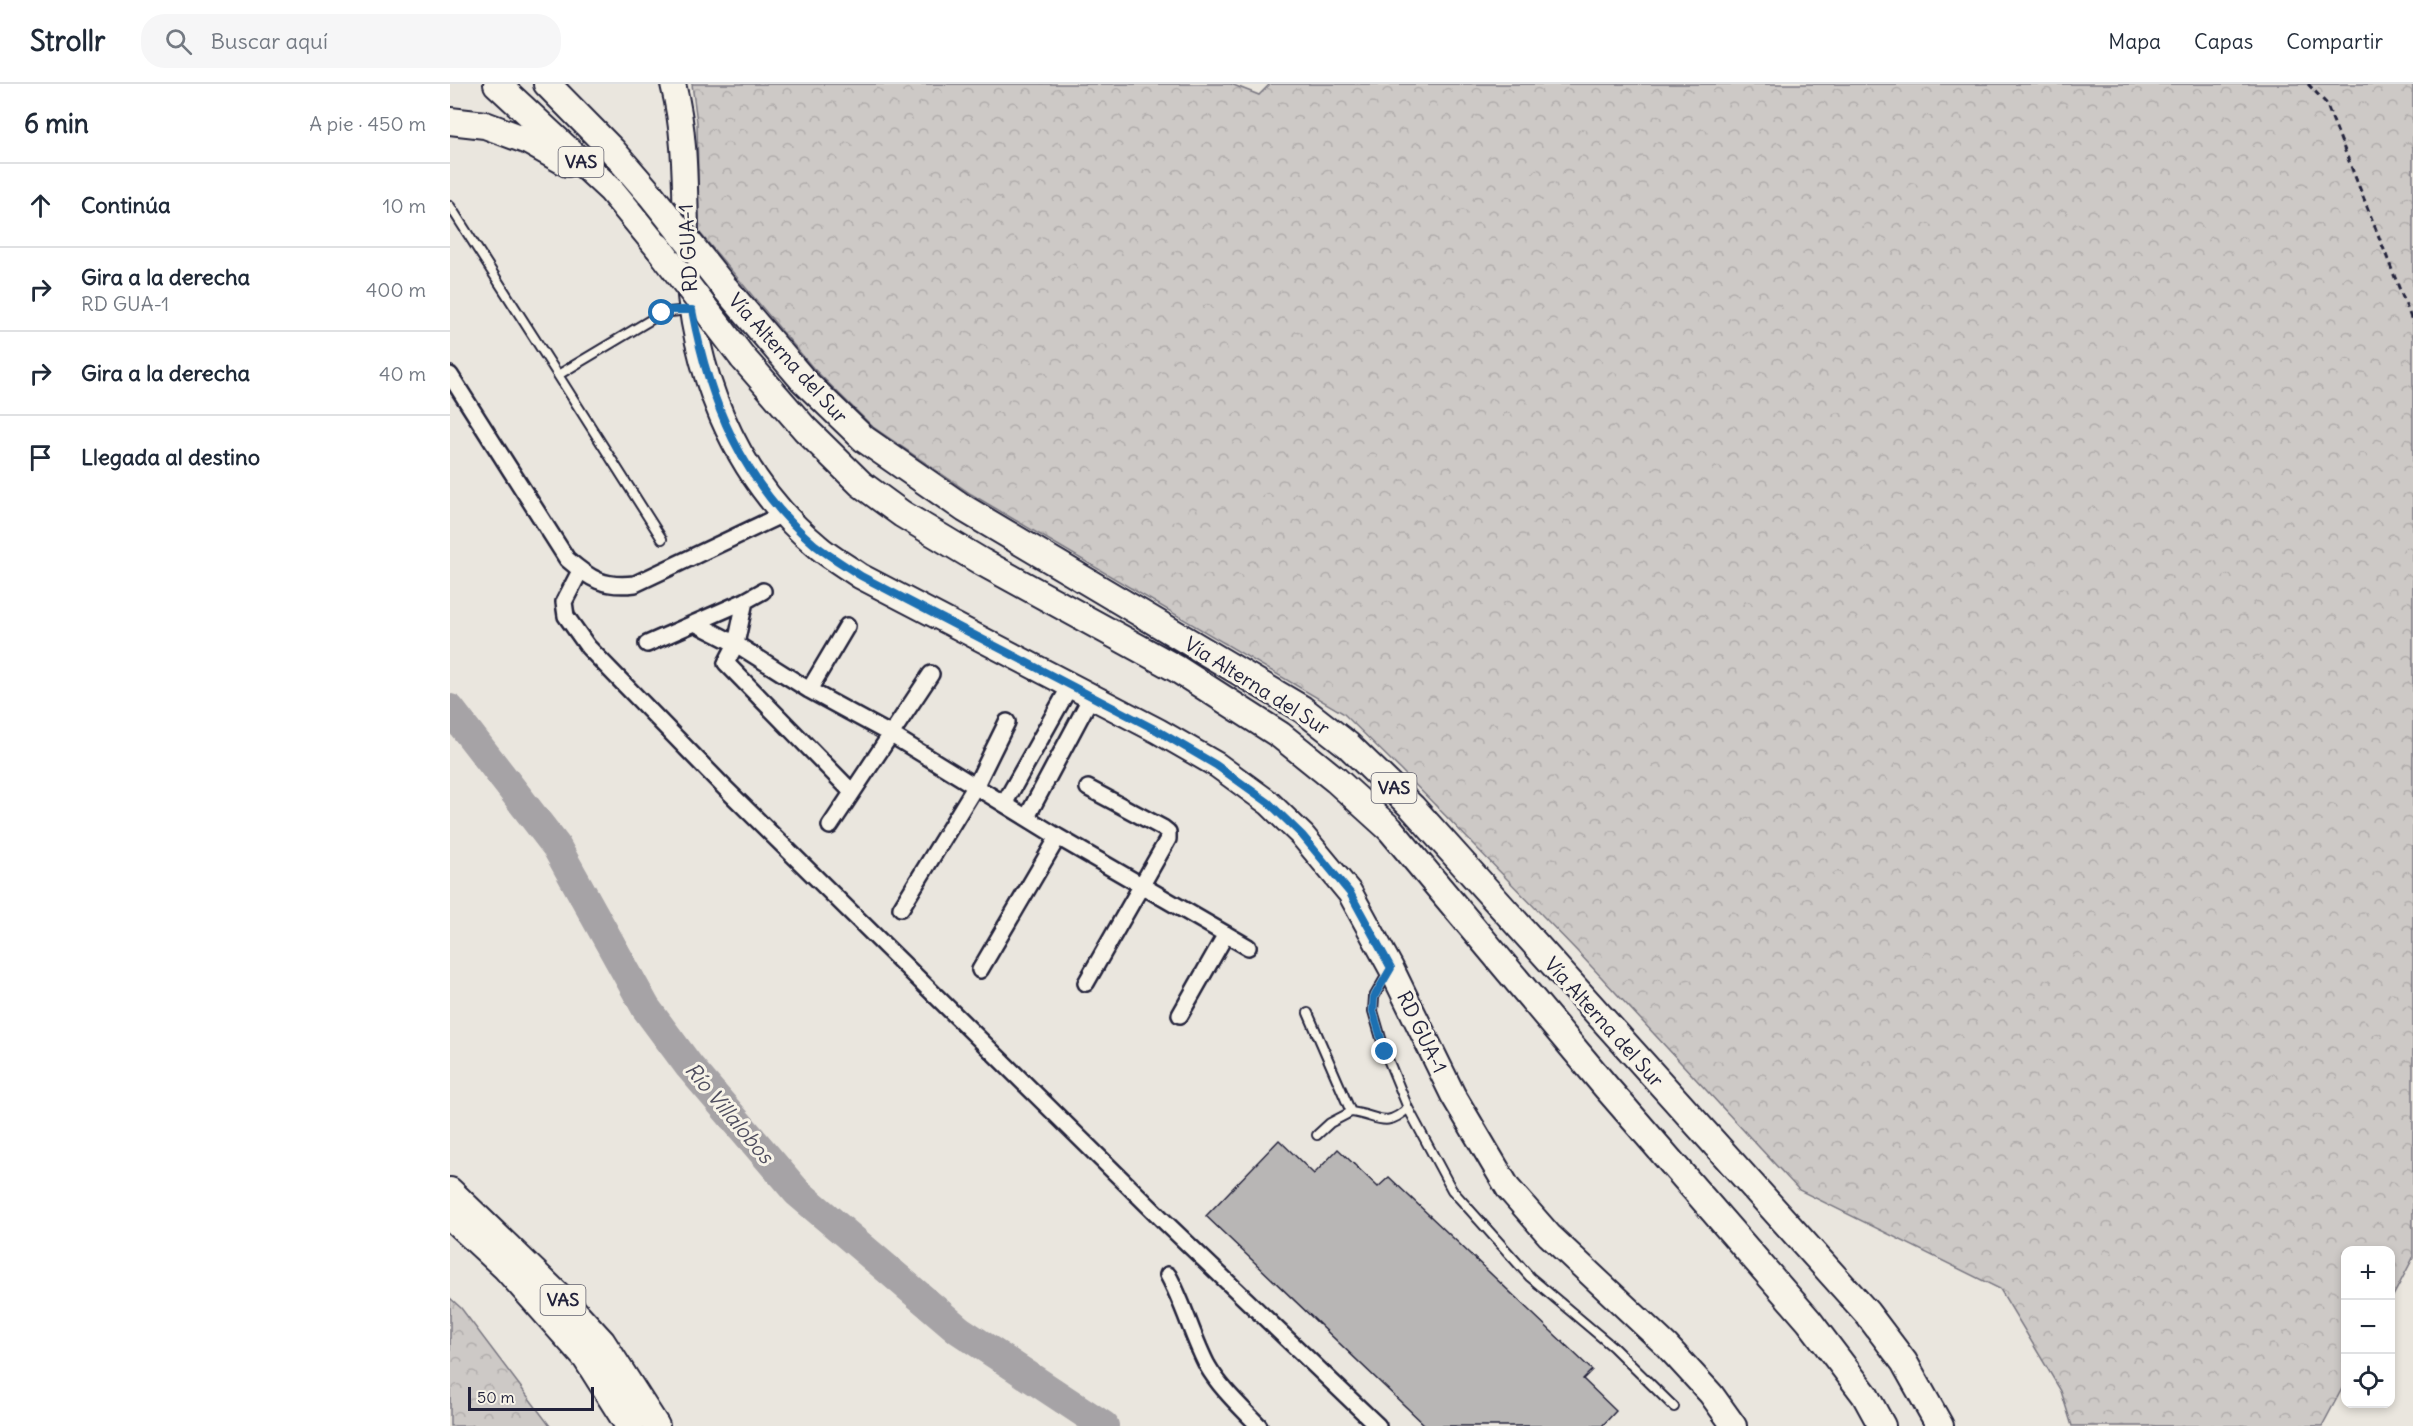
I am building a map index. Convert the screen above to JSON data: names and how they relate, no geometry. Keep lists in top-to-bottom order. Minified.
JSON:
{"streets":{"highway":["VAS","Vía Alterna del Sur"],"main road":["RD GUA-1"]},"water":["Río Villalobos"],"scale_bar":"50 m","page":{"header":"Strollr","search":"Buscar aquí","nav":["Mapa","Capas","Compartir"],"heading":["6 min","A pie · 450 m"],"list":[["Continúa","10 m"],["Gira a la derecha","RD GUA-1","400 m"],["Gira a la derecha","40 m"],"Llegada al destino"],"map_buttons":["+","−"],"scale":"50 m"}}
